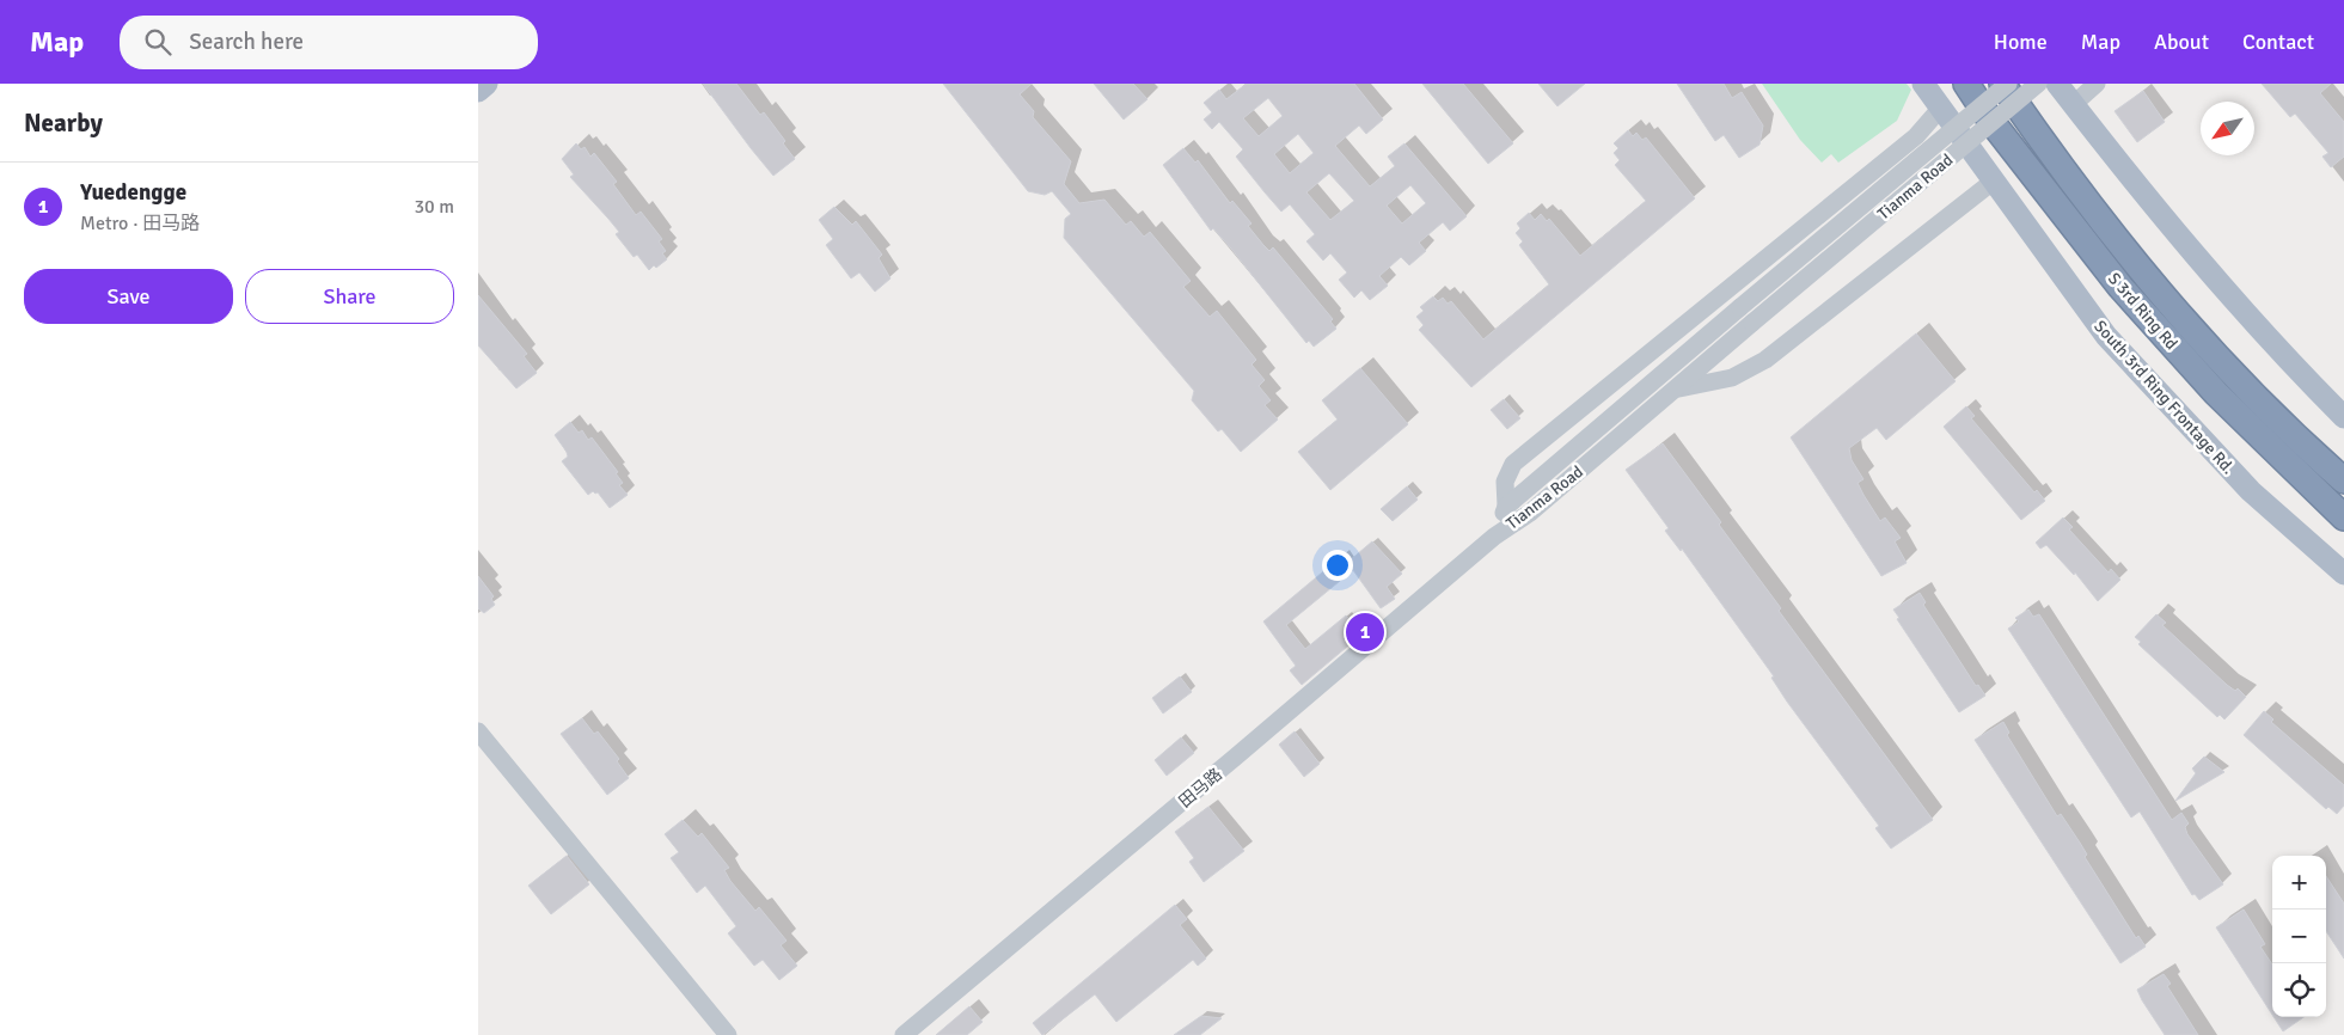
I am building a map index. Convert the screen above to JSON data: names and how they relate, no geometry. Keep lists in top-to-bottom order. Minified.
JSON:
{"streets":{"highway":["S 3rd Ring Rd"],"main road":["South 3rd Ring Frontage Rd."],"street":["Tianma Road","田马路"]},"crossings":[["Tianma Road","田马路"]],"north":"bottom left","page":{"header":"Map","search":"Search here","nav":["Home","Map","About","Contact"],"heading":"Nearby","list":[{"mark":"1","name":"Yuedengge","note":"Metro · 田马路","value":"30 m"}],"buttons":["Save","Share"],"pins":"1","map_buttons":["+","−"]}}
